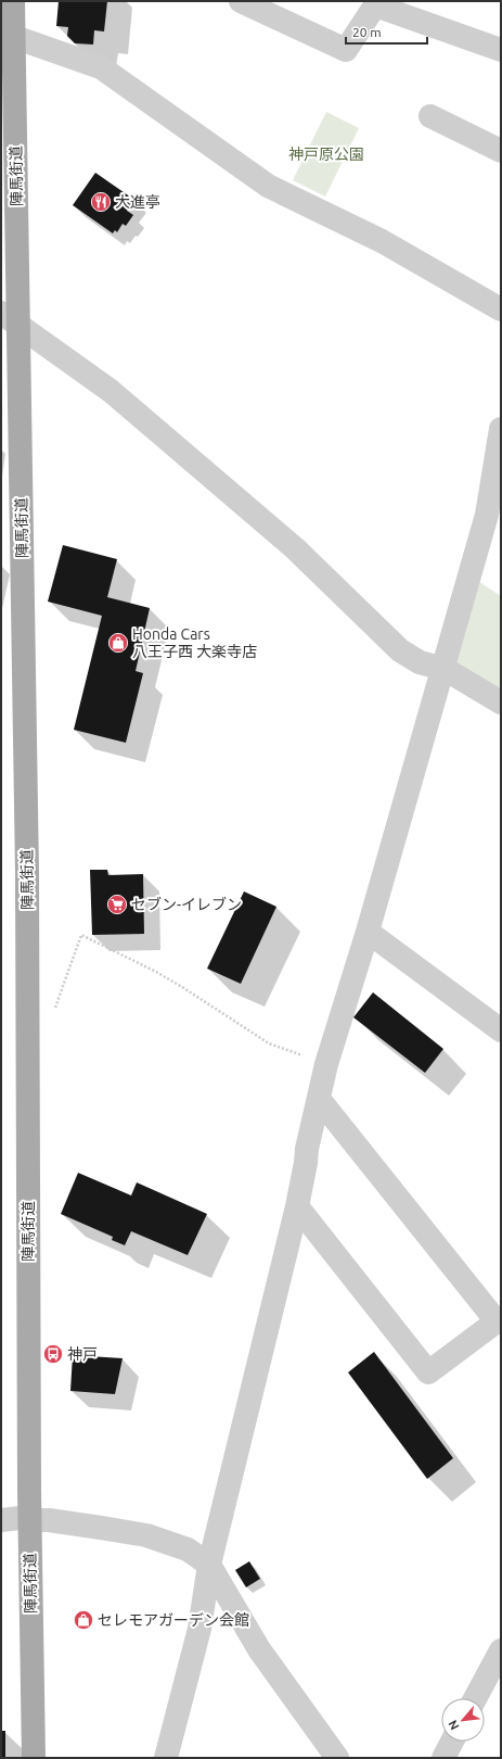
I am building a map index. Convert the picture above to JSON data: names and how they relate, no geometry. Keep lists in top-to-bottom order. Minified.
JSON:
{"streets":{"main road":["陣馬街道"]},"parks":["神戸原公園"],"places":{"restaurant":["大進亭"],"shop":["Honda Cars 八王子西 大楽寺店","セレモアガーデン会館"],"supermarket":["セブン-イレブン"],"bus stop":["神戸"]},"scale_bar":"20 m","north":"bottom left"}
